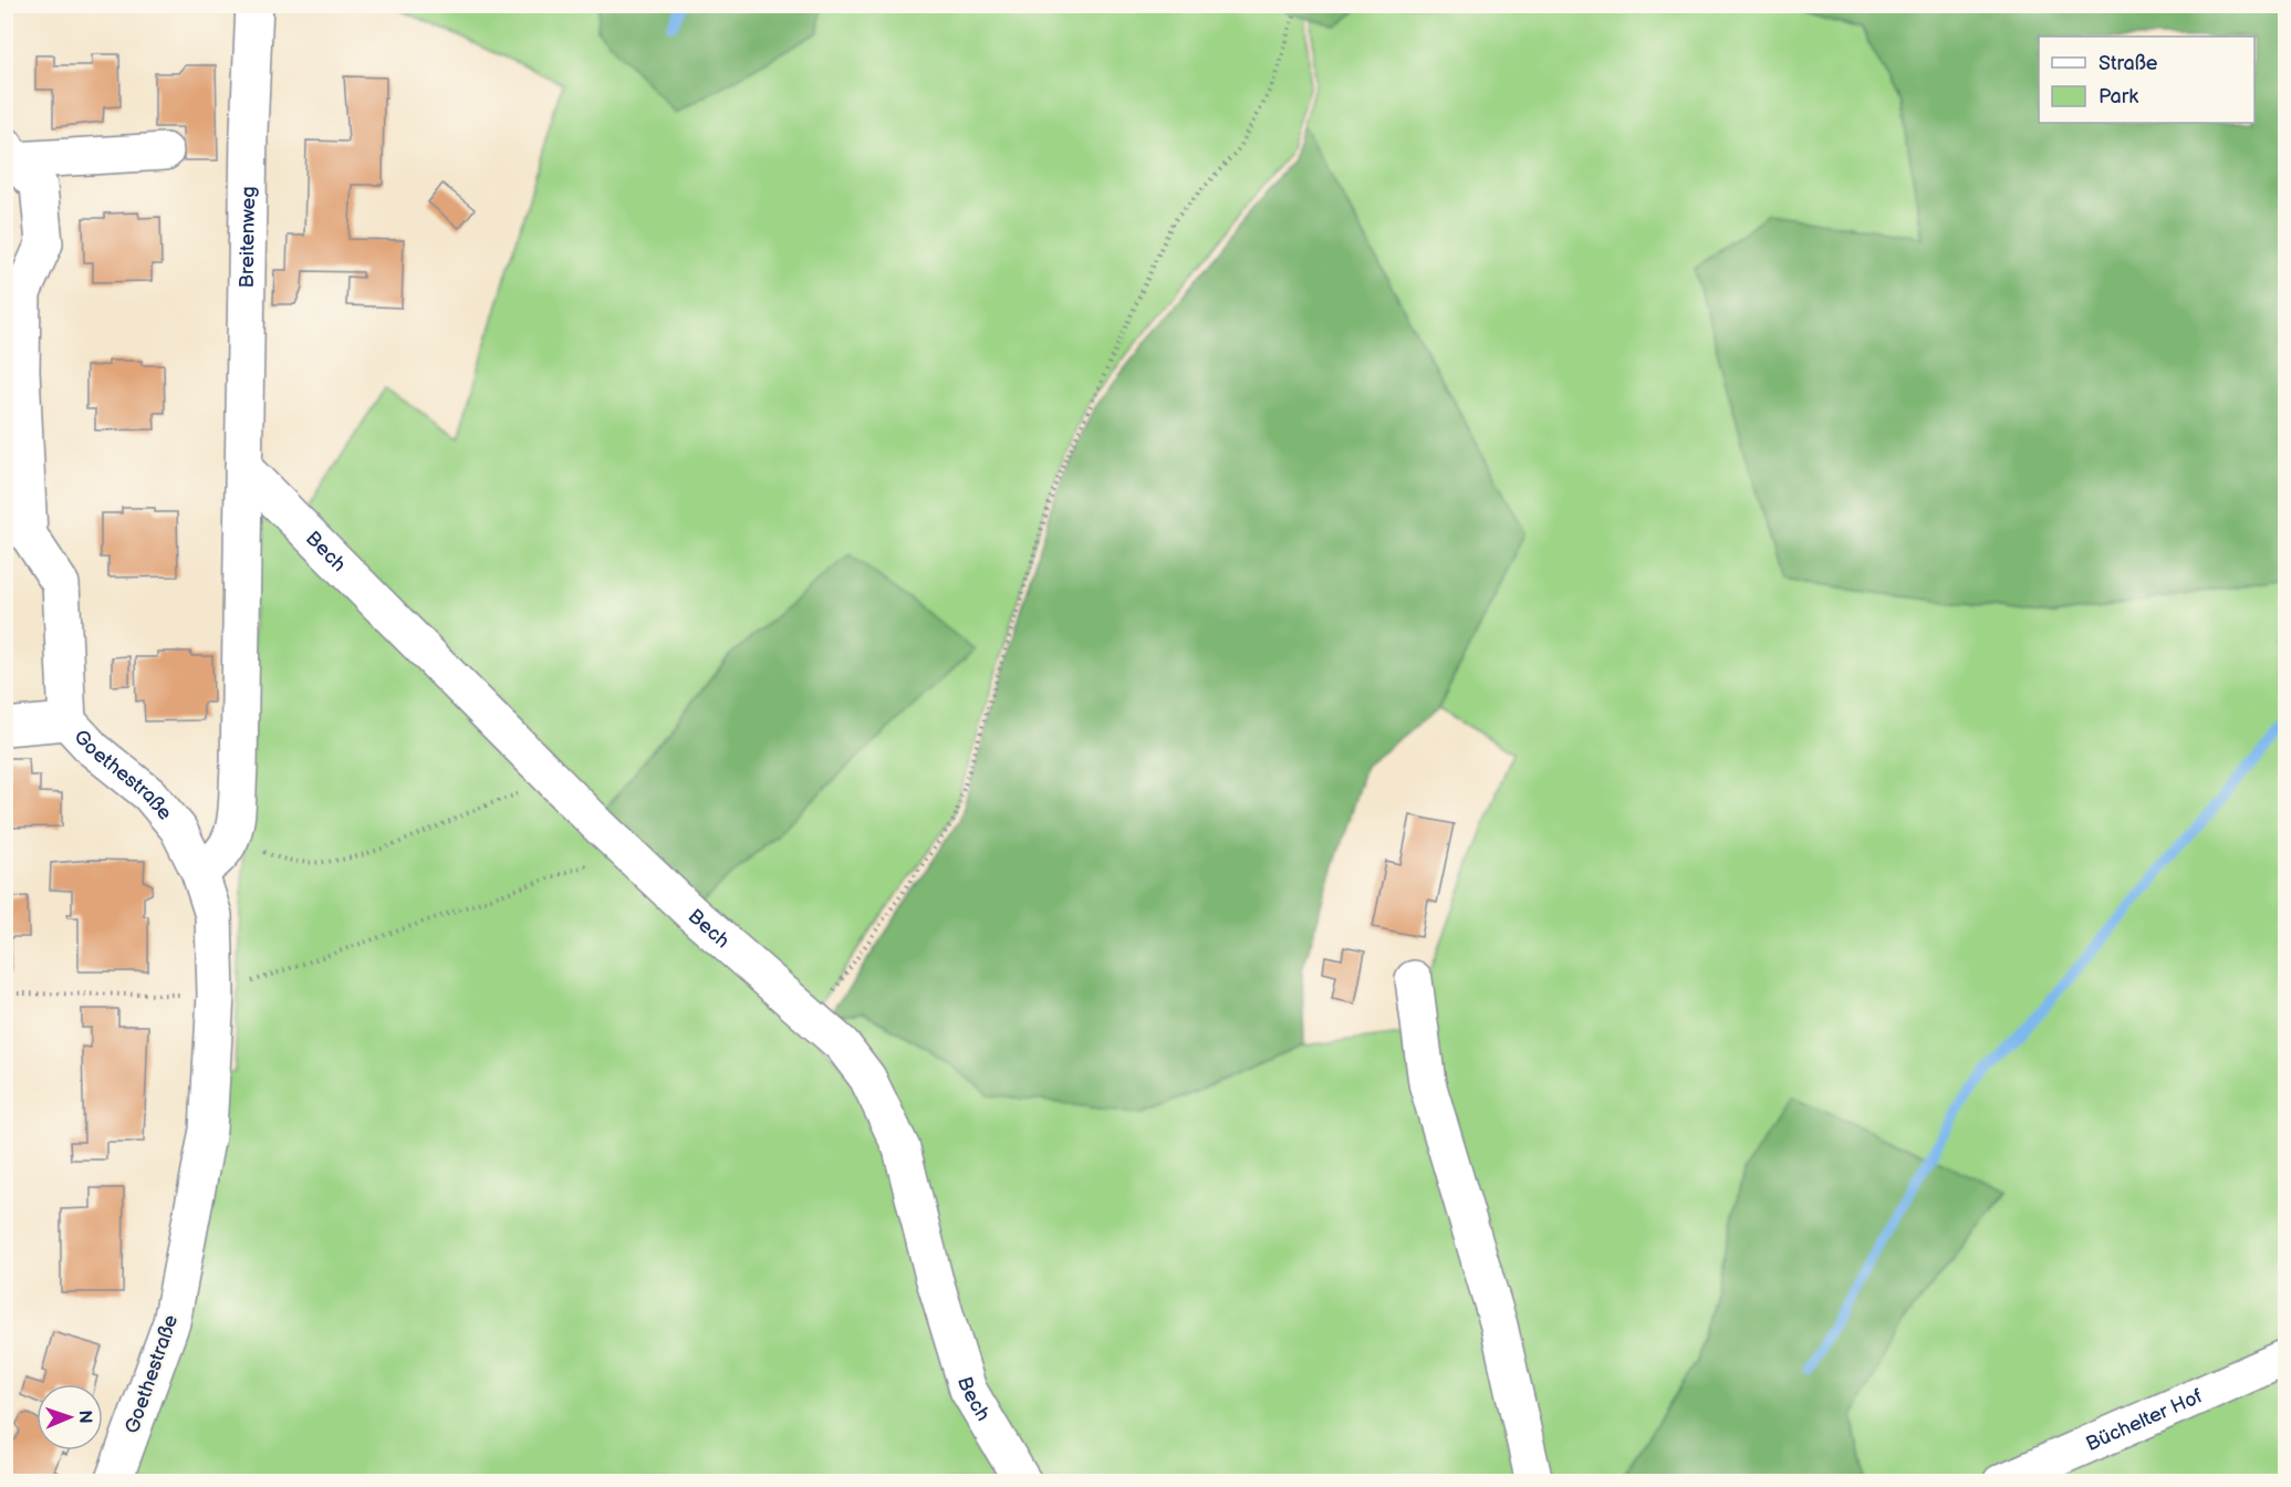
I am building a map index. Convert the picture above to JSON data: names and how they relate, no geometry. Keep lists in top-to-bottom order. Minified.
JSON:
{"streets":{"street":["Breitenweg","Bech","Goethestraße","Büchelter Hof"]},"crossings":[["Breitenweg","Bech"]],"legend":["Straße","Park"],"north":"right"}
